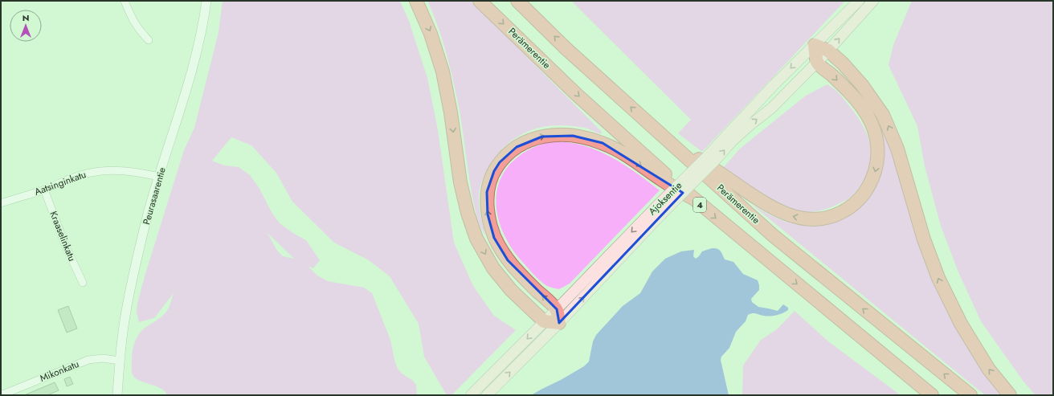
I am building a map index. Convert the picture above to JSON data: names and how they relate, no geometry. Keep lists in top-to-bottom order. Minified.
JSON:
{"streets":{"highway":["Perämerentie","4"],"main road":["Ajoksentie"],"street":["Aatsinginkatu","Peurasaarentie","Kraaselinkatu","Mikonkatu"]},"crossings":[["Aatsinginkatu","Peurasaarentie"],["Aatsinginkatu","Kraaselinkatu"],["Peurasaarentie","Mikonkatu"]],"north":"top"}
